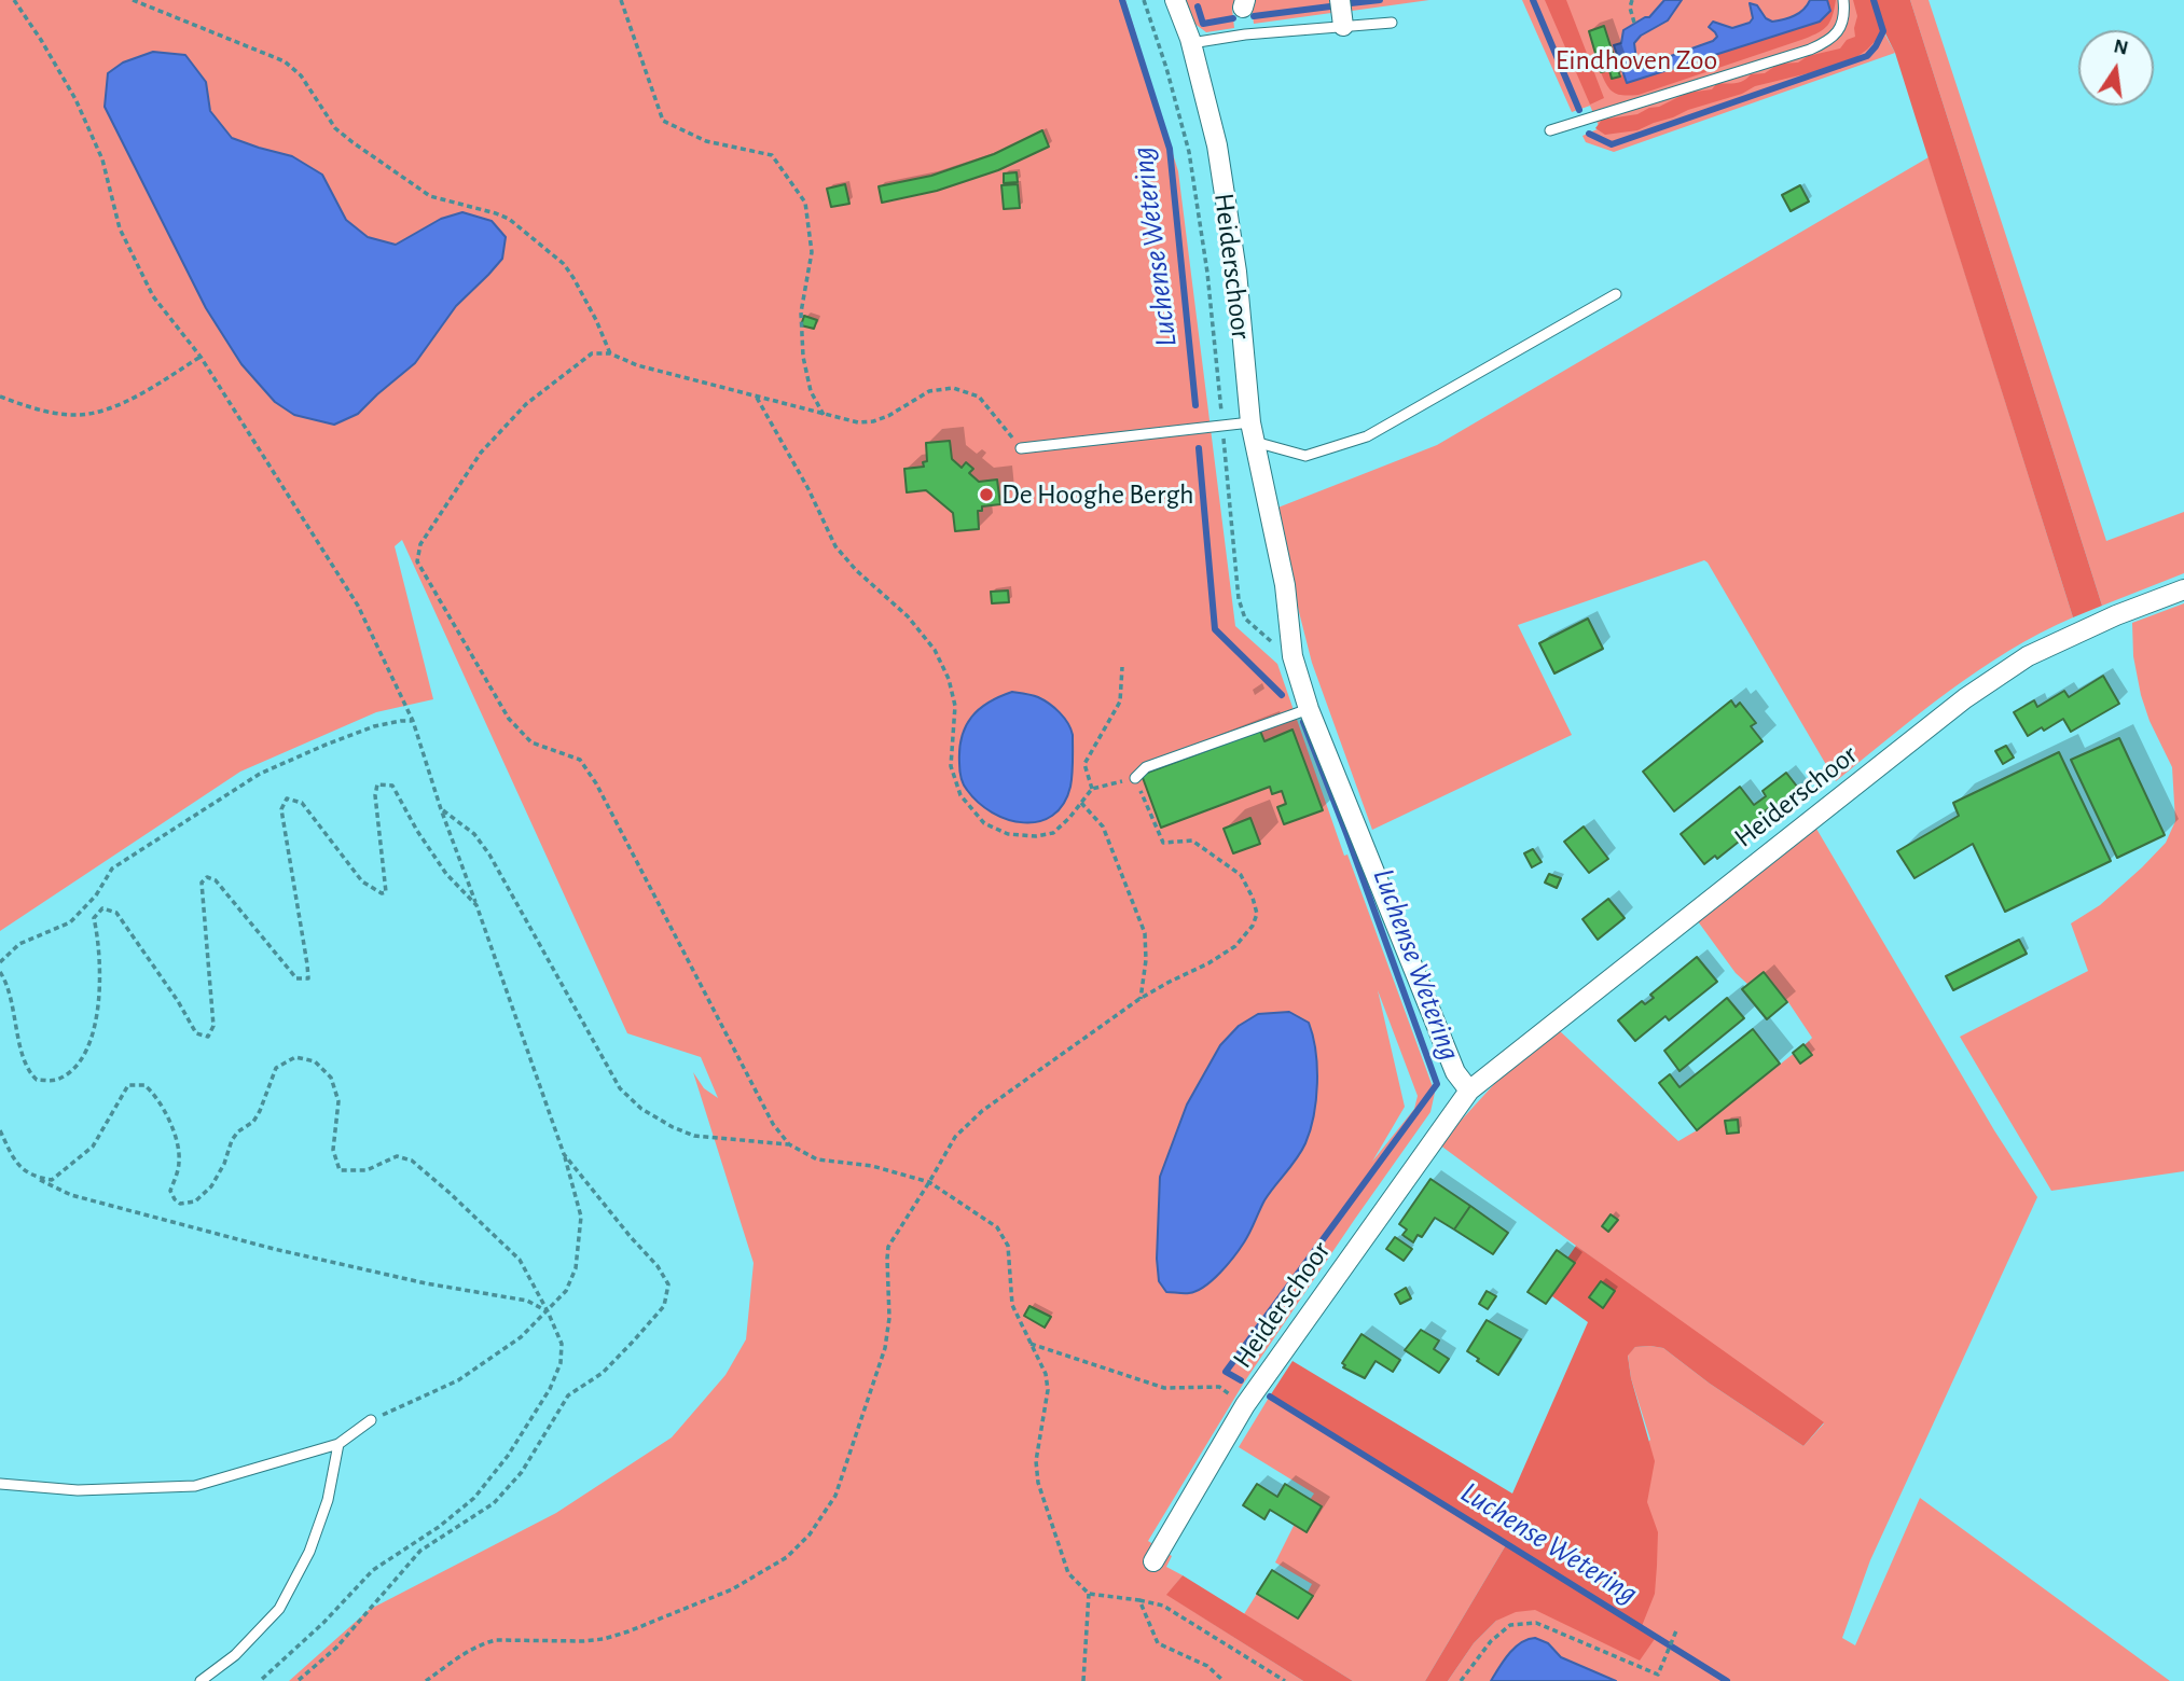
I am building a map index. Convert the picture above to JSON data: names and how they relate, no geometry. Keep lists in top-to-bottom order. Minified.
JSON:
{"streets":{"street":["Heiderschoor"]},"water":["Luchense Wetering"],"parks":["Eindhoven Zoo"],"places":["De Hooghe Bergh"],"north":"top"}
